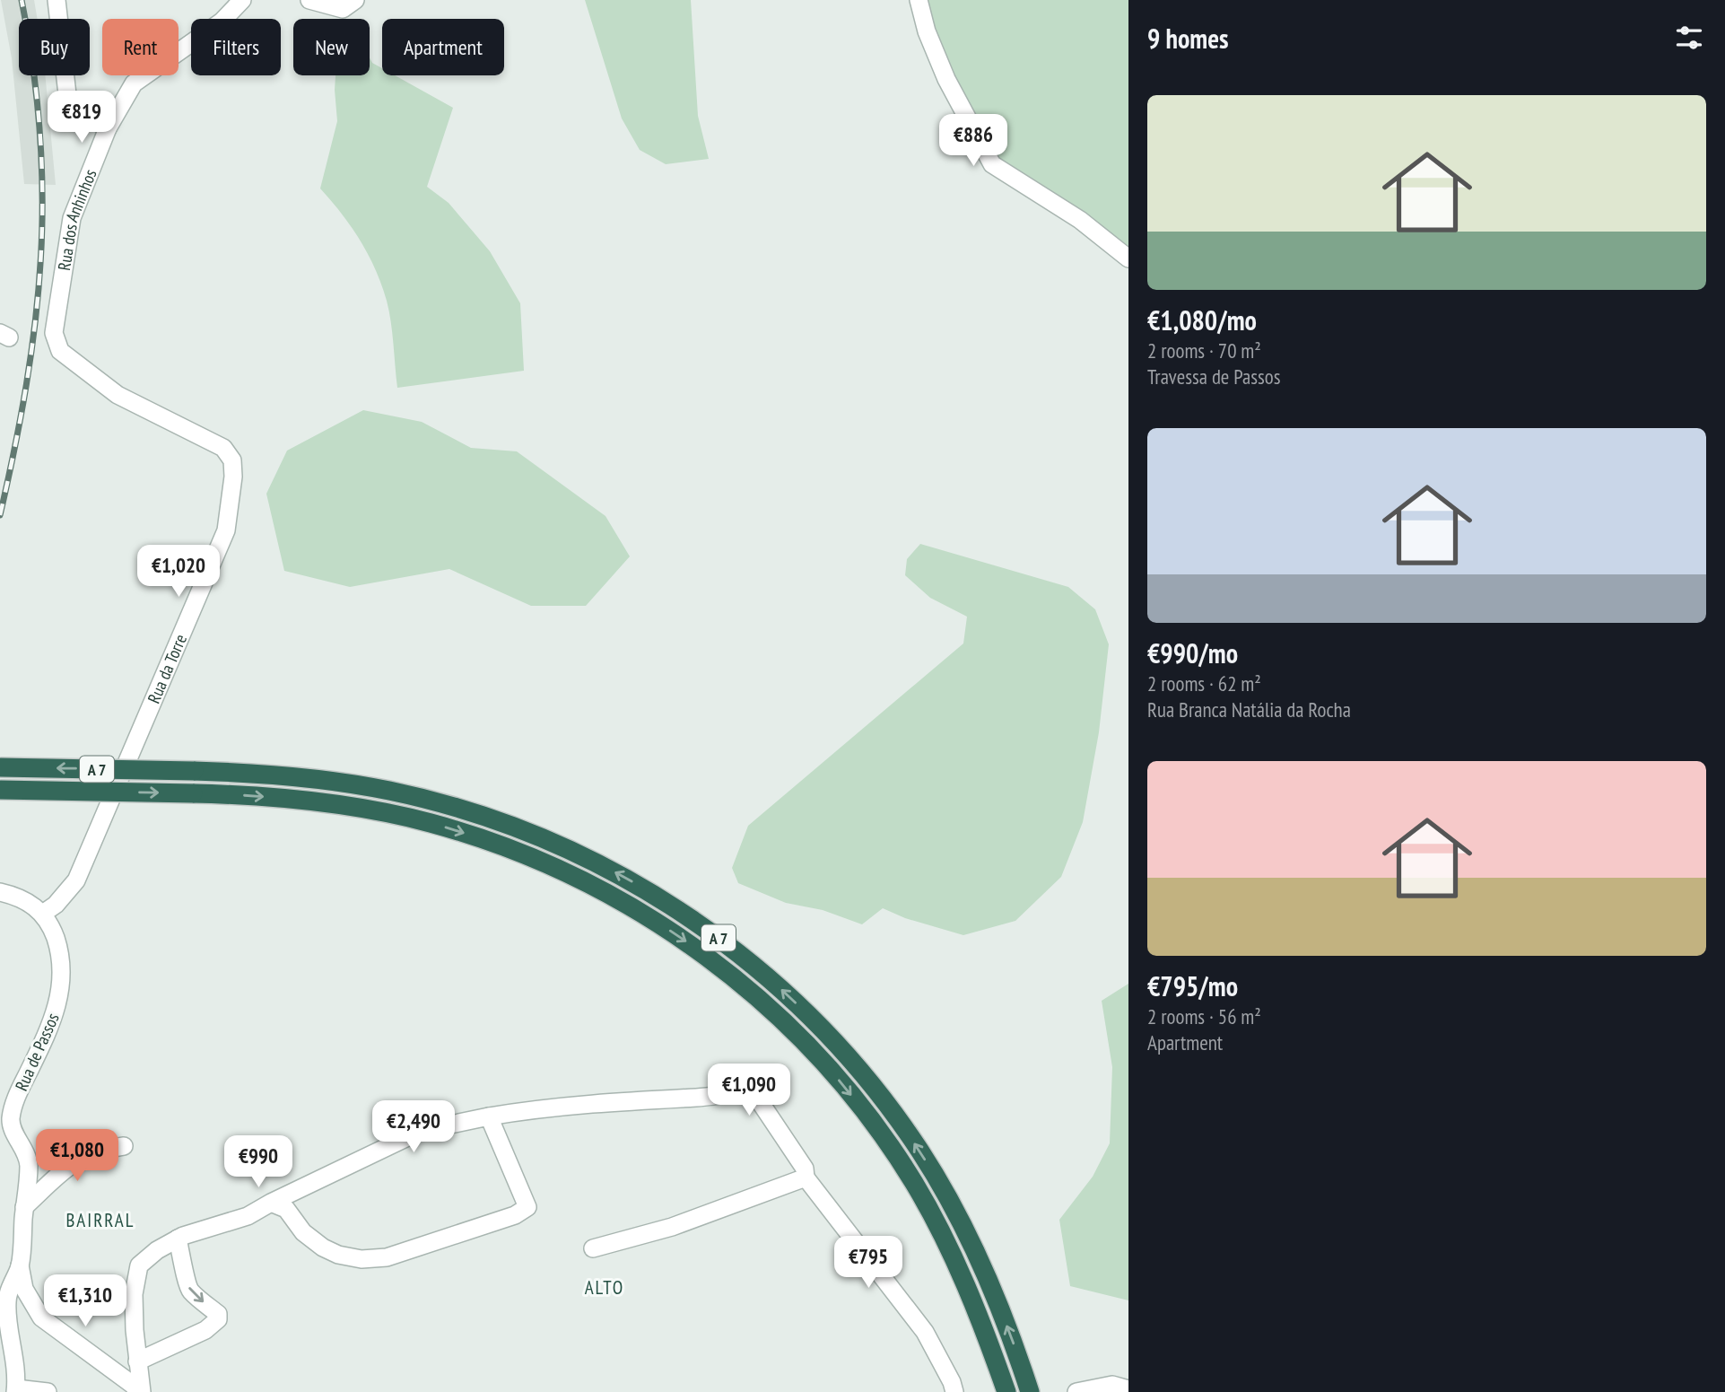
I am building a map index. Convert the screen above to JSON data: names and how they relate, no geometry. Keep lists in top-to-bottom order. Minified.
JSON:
{"streets":{"highway":["A 7"],"street":["Rua dos Anhinhos","Rua da Torre","Rua de Passos"]},"crossings":[["Rua dos Anhinhos","Rua da Torre"],["Rua da Torre","Rua de Passos"]],"districts":["BAIRRAL","ALTO"],"page":{"heading":"9 homes","chip":["Buy","Rent","Filters","New","Apartment"],"list":[{"name":"€1,080/mo","note":"2 rooms · 70 m² · Travessa de Passos"},{"name":"€990/mo","note":"2 rooms · 62 m² · Rua Branca Natália da Rocha"},{"name":"€795/mo","note":"2 rooms · 56 m² · Apartment"}],"price":["€819","€886","€1,020","€1,090","€2,490","€1,080","€990","€795","€1,310"]}}
